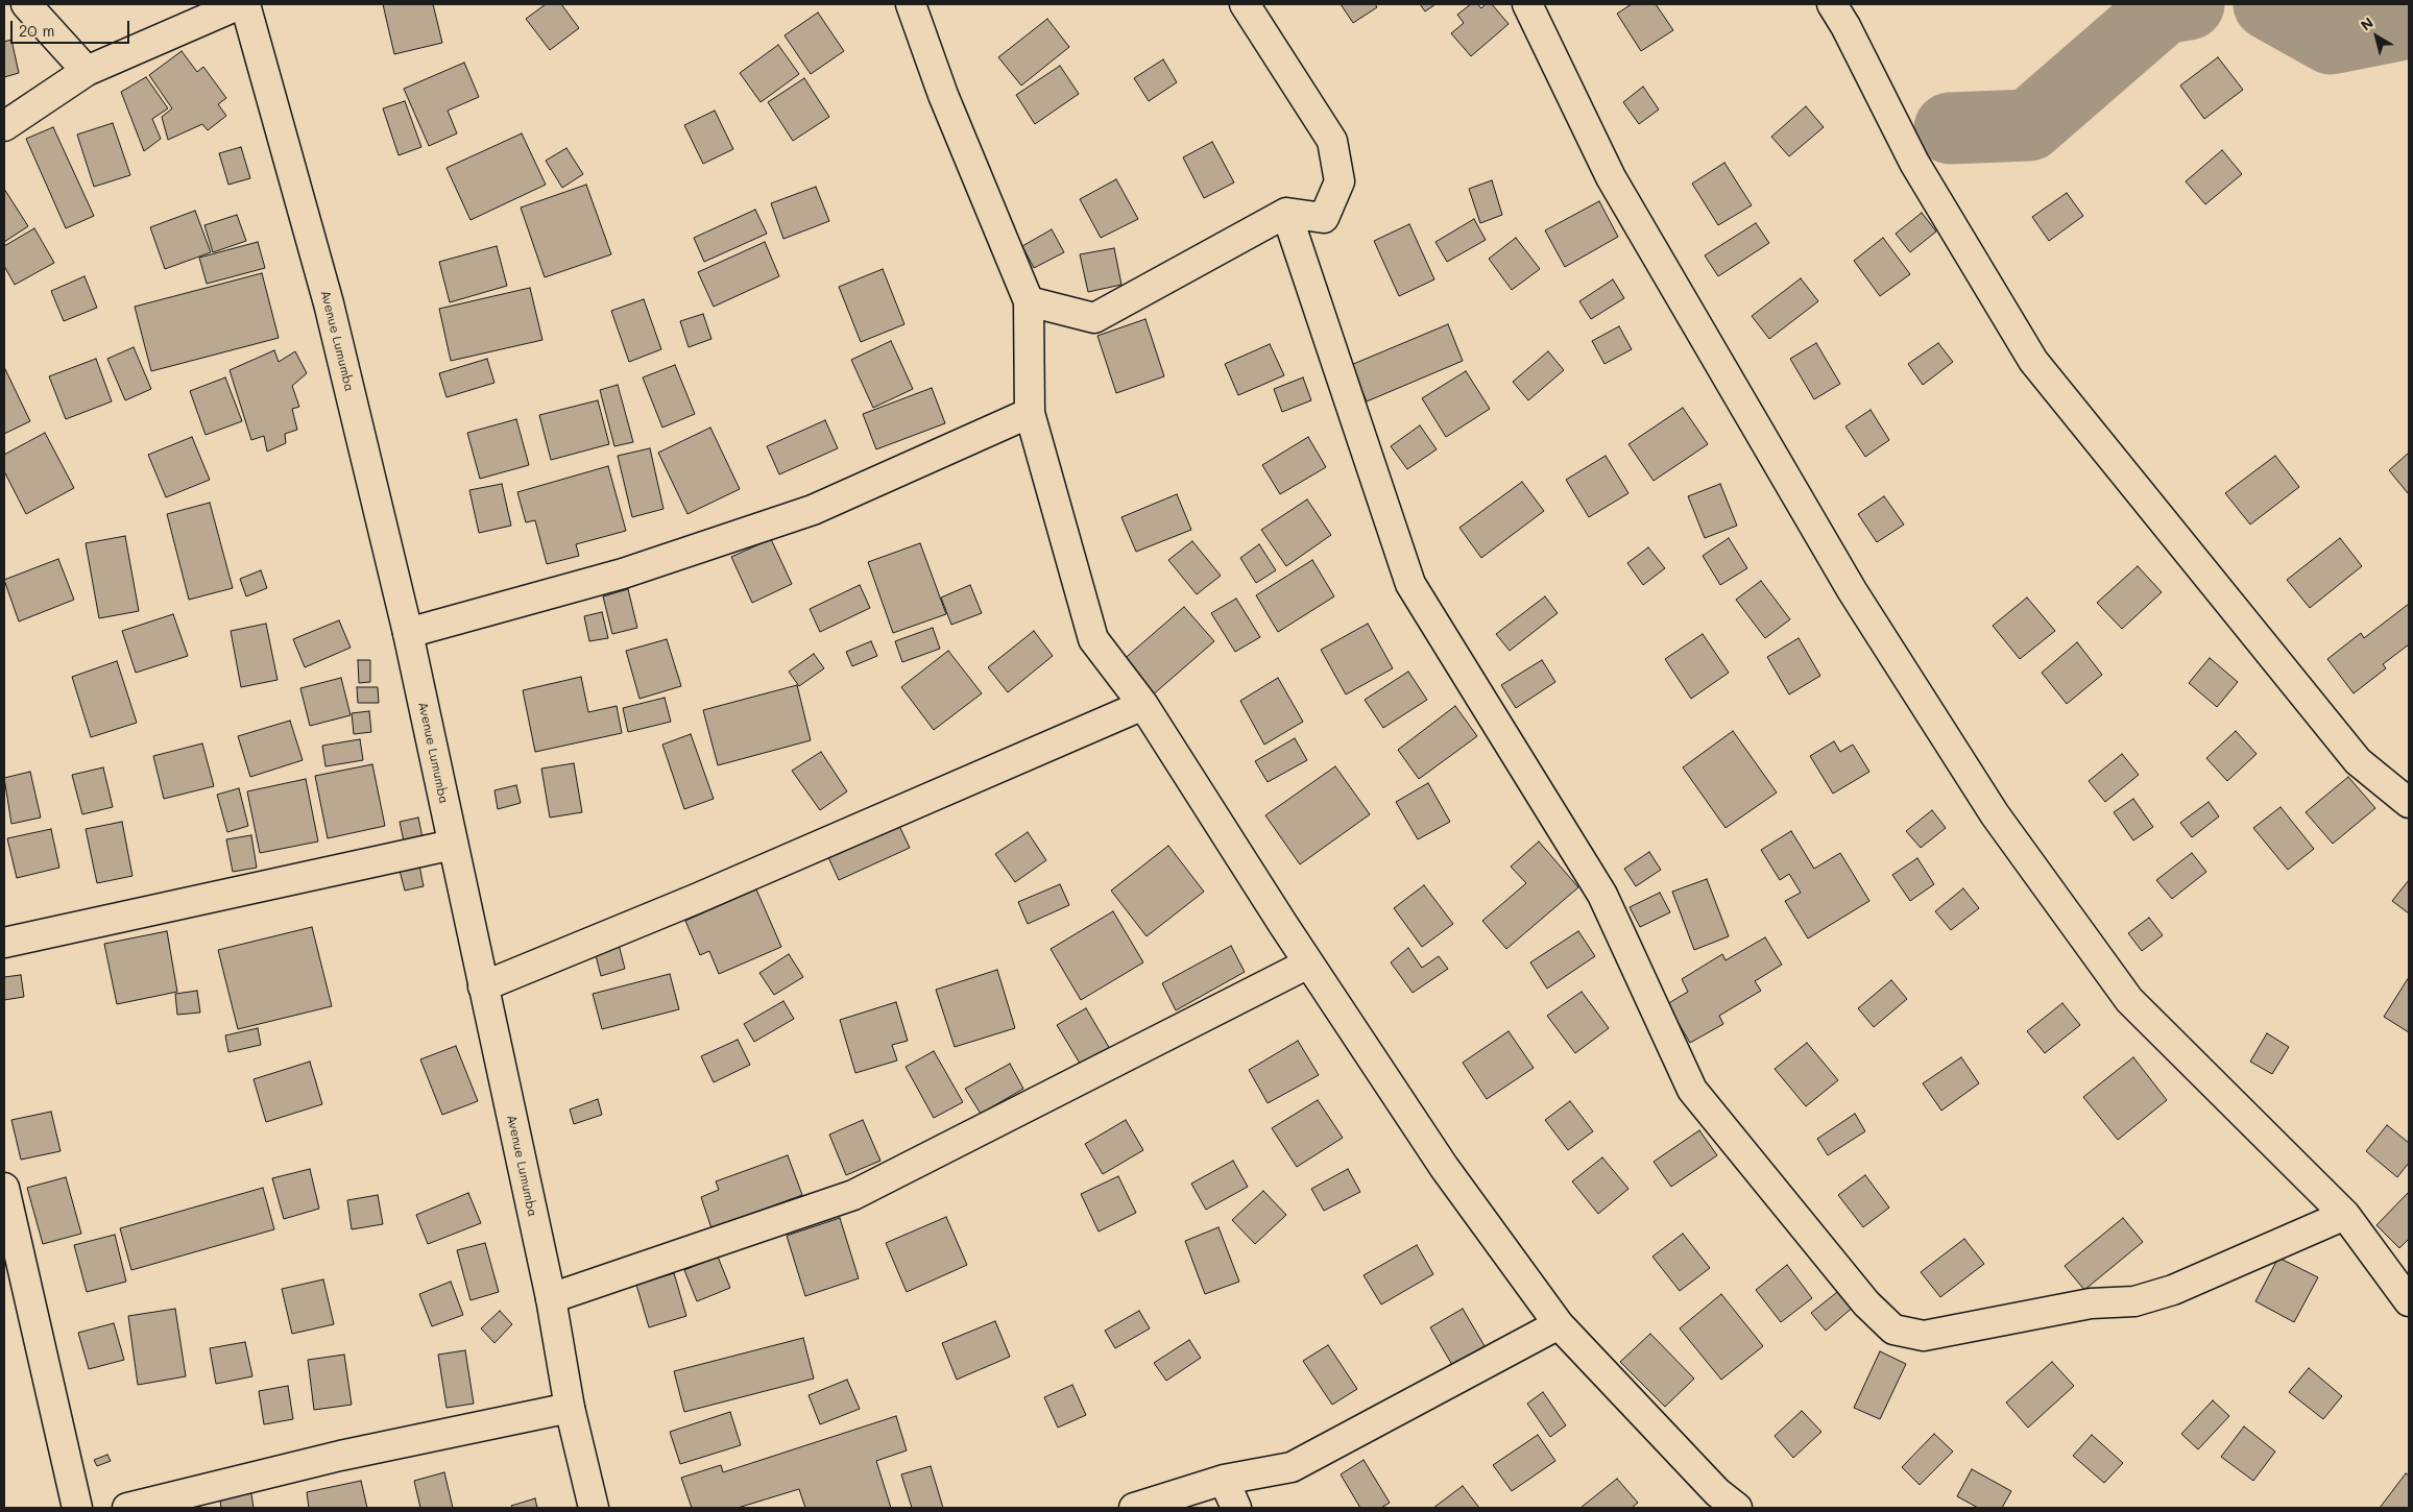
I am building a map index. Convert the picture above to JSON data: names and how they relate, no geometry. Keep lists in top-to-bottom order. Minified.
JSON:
{"streets":{"street":["Avenue Lumumba"]},"scale_bar":"20 m","north":"top left"}
